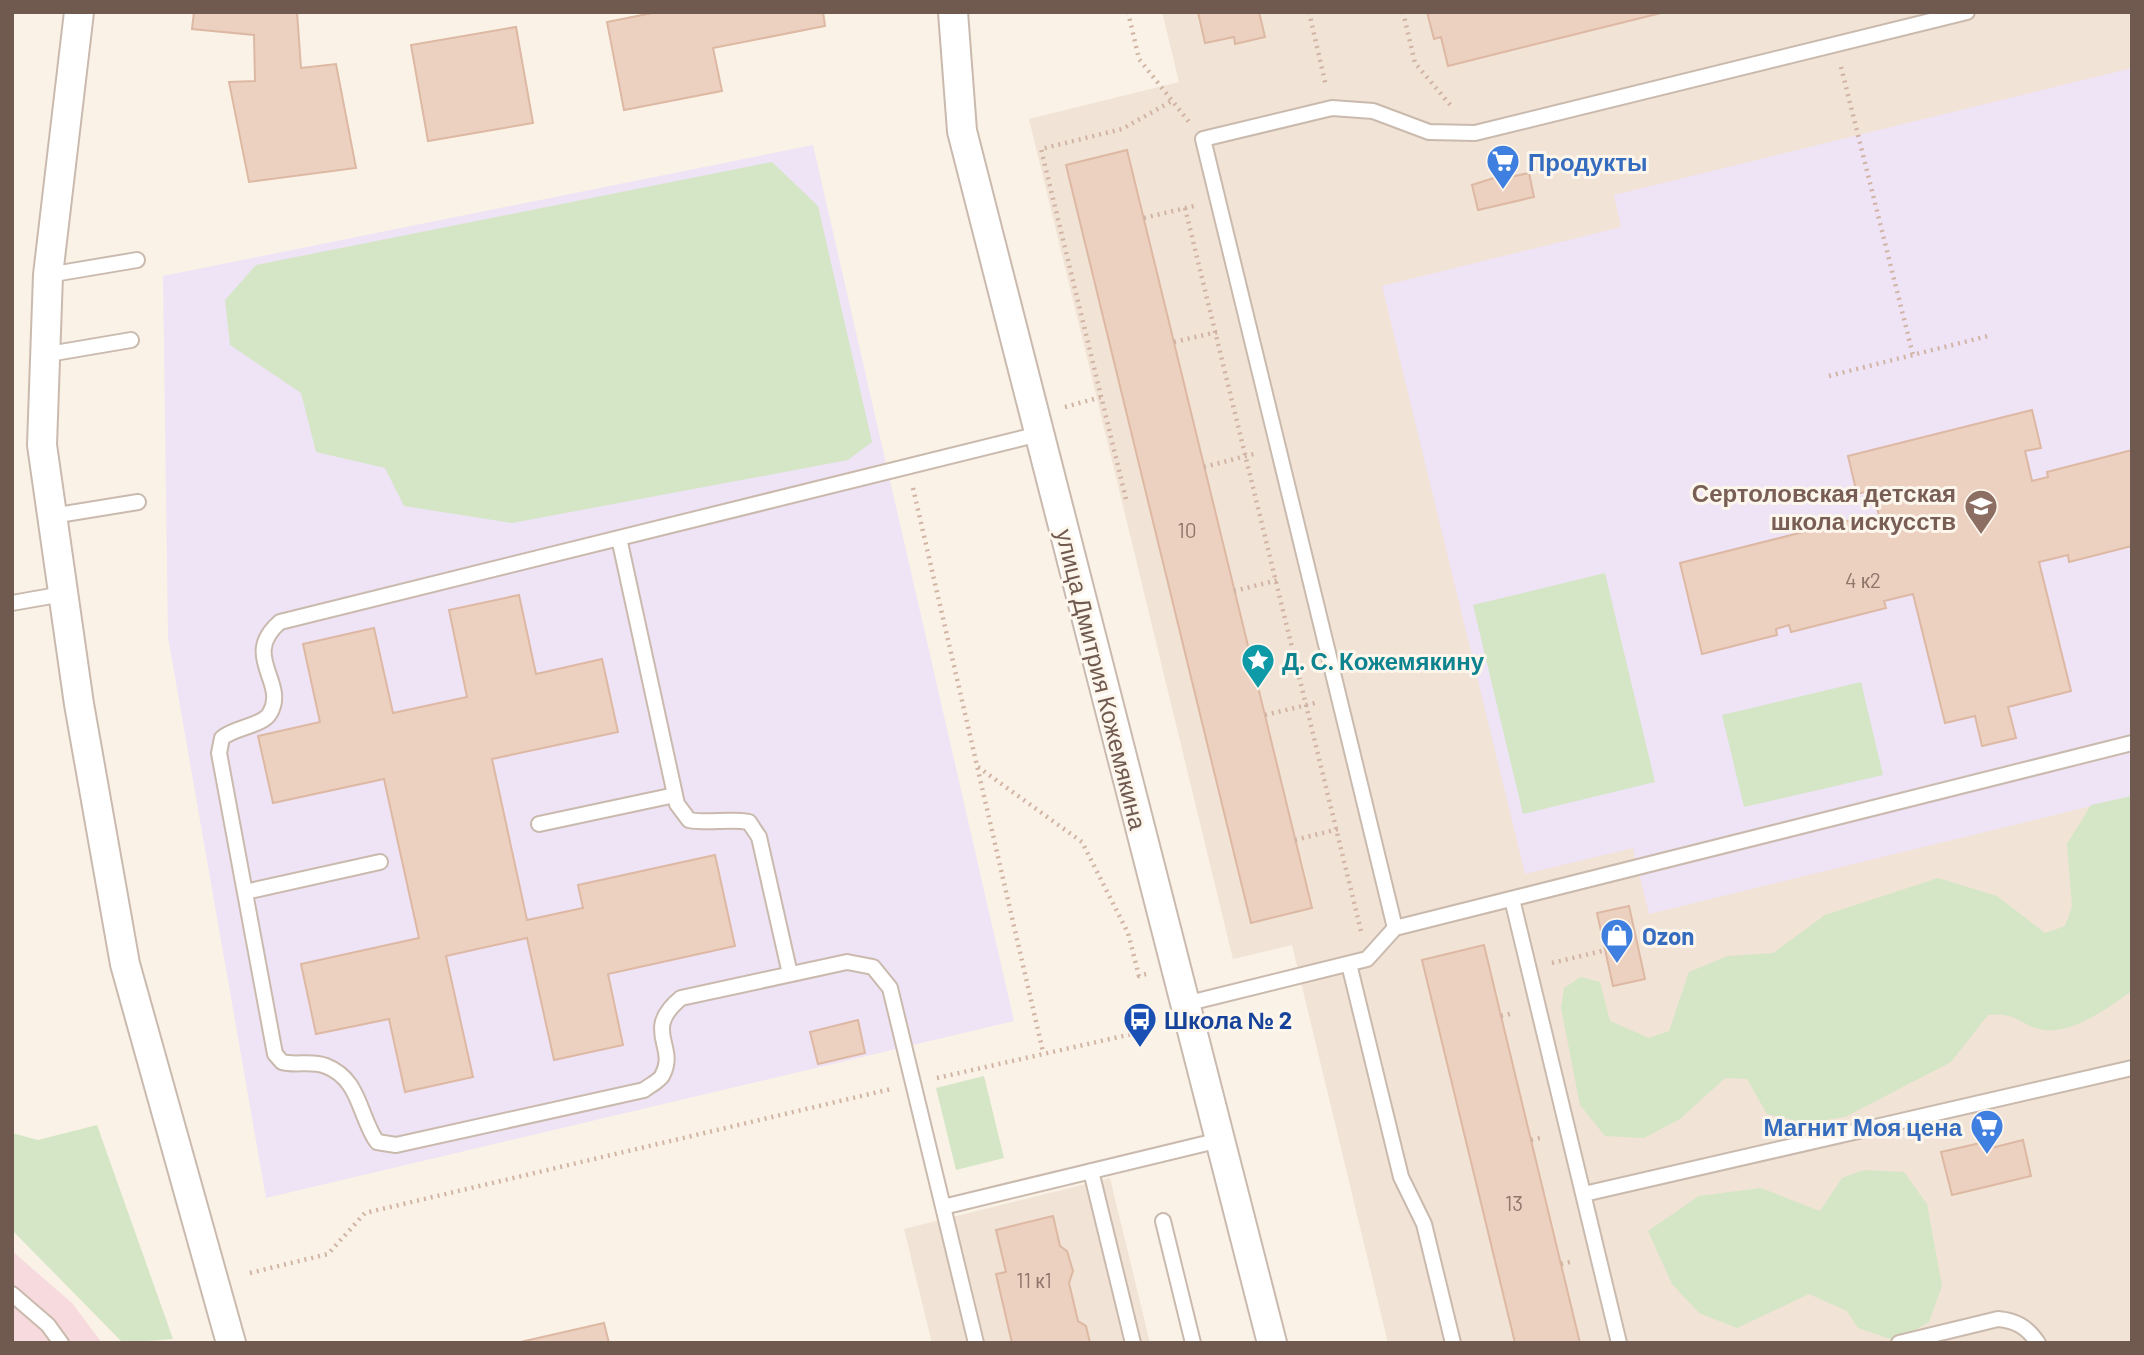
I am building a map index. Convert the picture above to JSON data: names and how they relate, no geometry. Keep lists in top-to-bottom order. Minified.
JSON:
{"streets":{"street":["улица Дмитрия Кожемякина"]},"places":{"supermarket":["Продукты","Магнит Моя цена"],"school or university":["Сертоловская детская школа искусств"],"place":["Д. С. Кожемякину"],"shop":["Ozon"],"bus stop":["Школа № 2"]},"house_numbers":["10","4 к2","13","11 к1"]}
